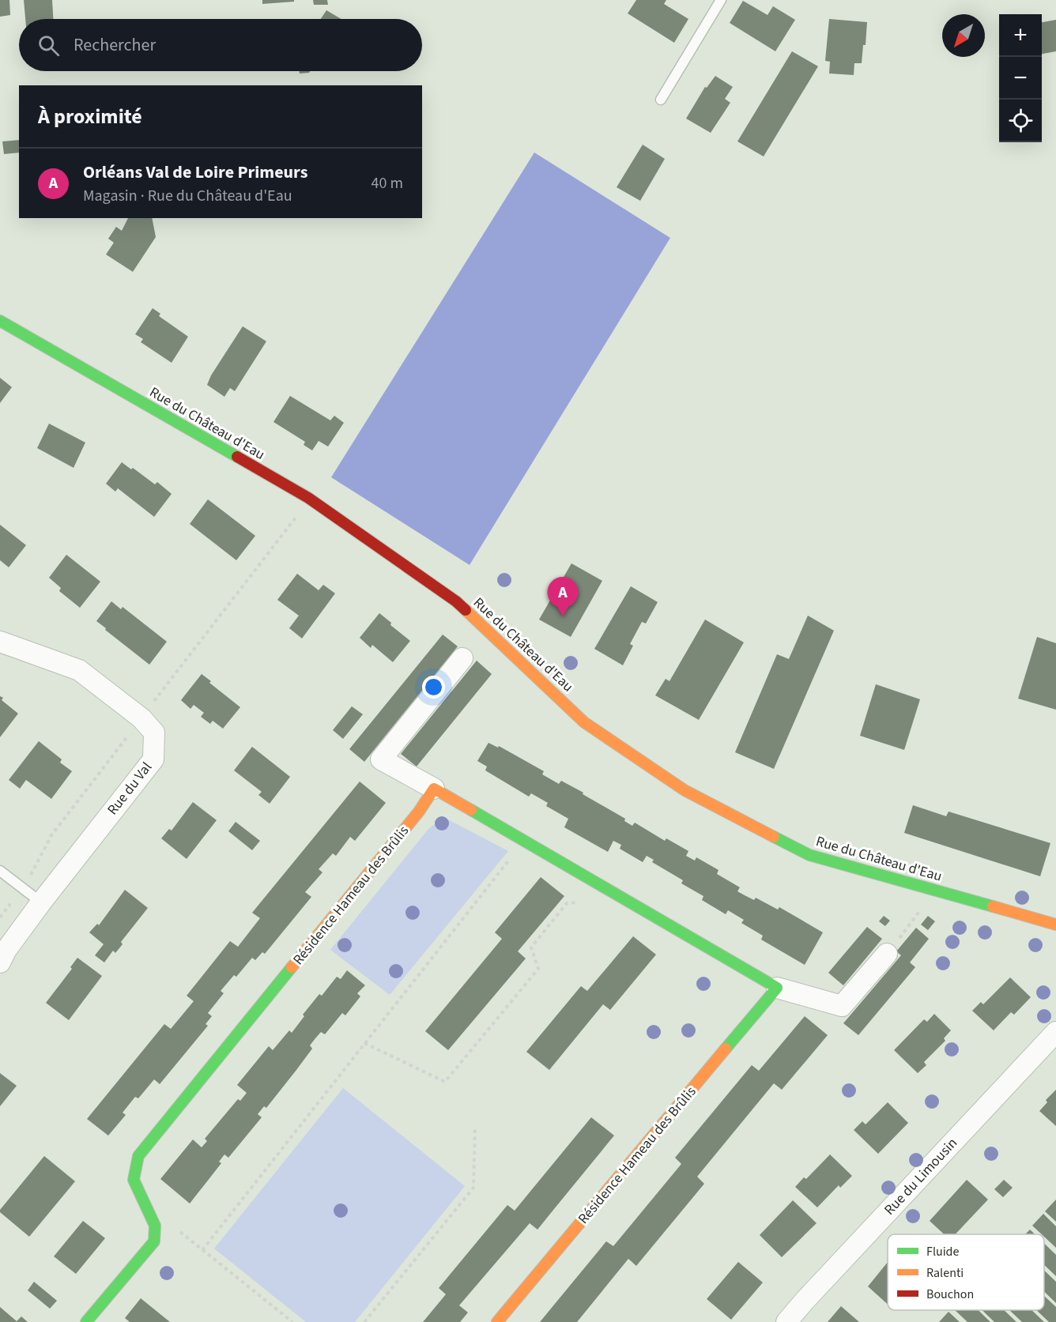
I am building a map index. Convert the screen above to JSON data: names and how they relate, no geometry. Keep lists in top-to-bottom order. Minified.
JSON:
{"streets":{"street":["Rue du Château d'Eau","Rue du Val","Résidence Hameau des Brûlis","Rue du Limousin"]},"legend":["Fluide","Ralenti","Bouchon"],"north":"bottom left","page":{"map_buttons":["+","−"],"search":"Rechercher","heading":"À proximité","list":[{"mark":"A","name":"Orléans Val de Loire Primeurs","note":"Magasin · Rue du Château d'Eau","value":"40 m"}],"pins":"A"}}
